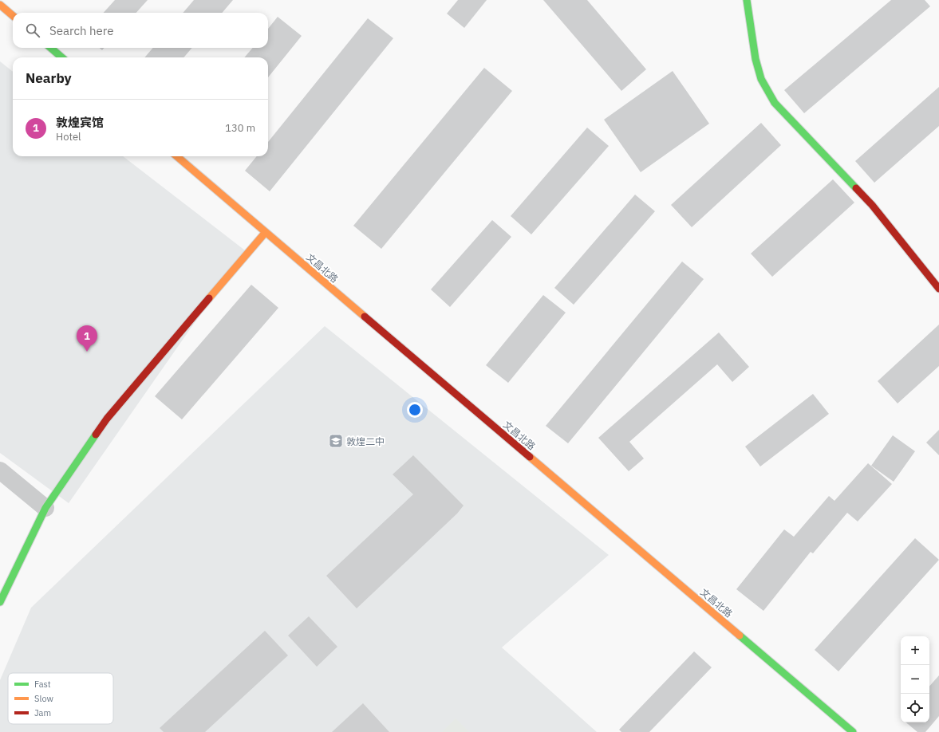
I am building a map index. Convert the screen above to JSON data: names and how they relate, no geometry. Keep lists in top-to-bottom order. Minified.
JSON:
{"streets":{"street":["文昌北路"]},"places":{"school or university":["敦煌二中"]},"legend":["Fast","Slow","Jam"],"page":{"search":"Search here","heading":"Nearby","list":[{"mark":"1","name":"敦煌宾馆","note":"Hotel","value":"130 m"}],"pins":"1","map_buttons":["+","−"]}}
